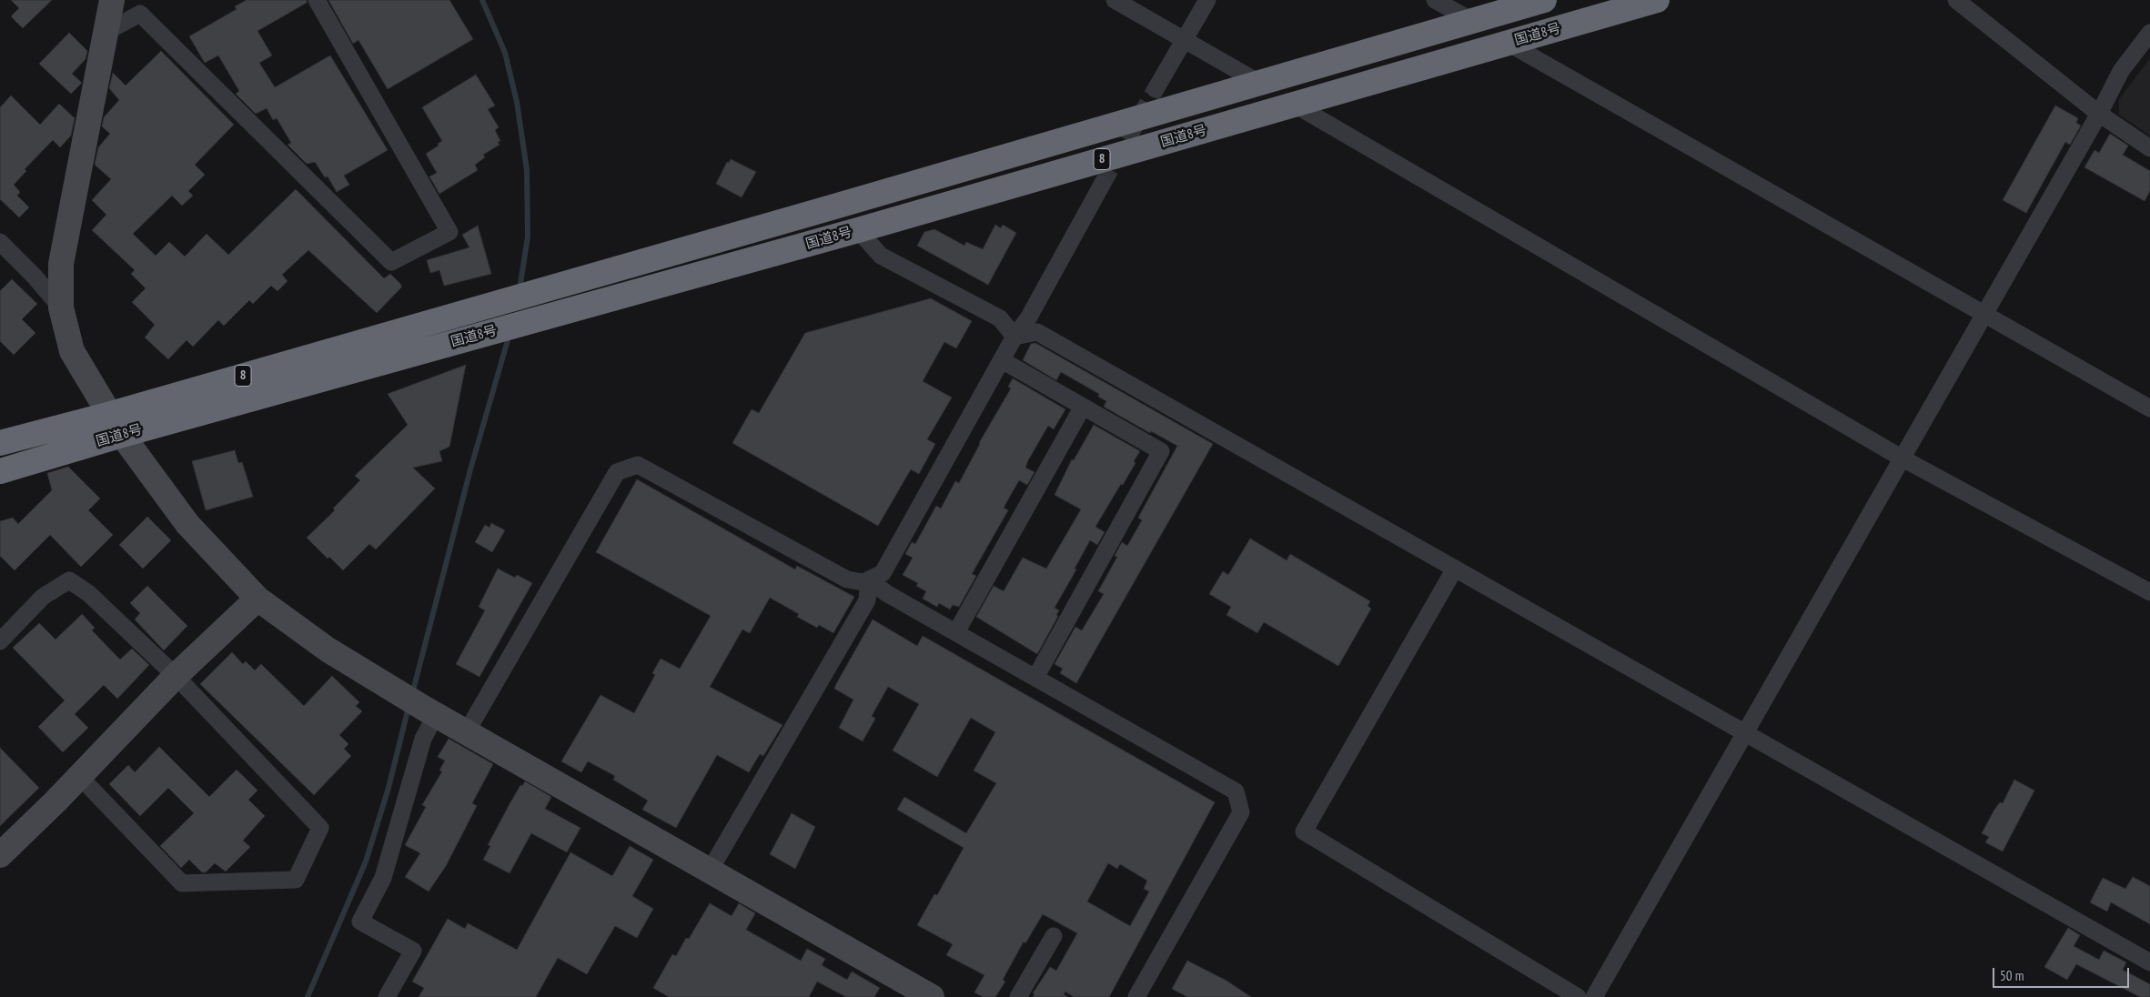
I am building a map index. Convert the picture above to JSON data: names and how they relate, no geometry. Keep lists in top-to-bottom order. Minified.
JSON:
{"streets":{"highway":["国道8号","8"]},"scale_bar":"50 m"}
